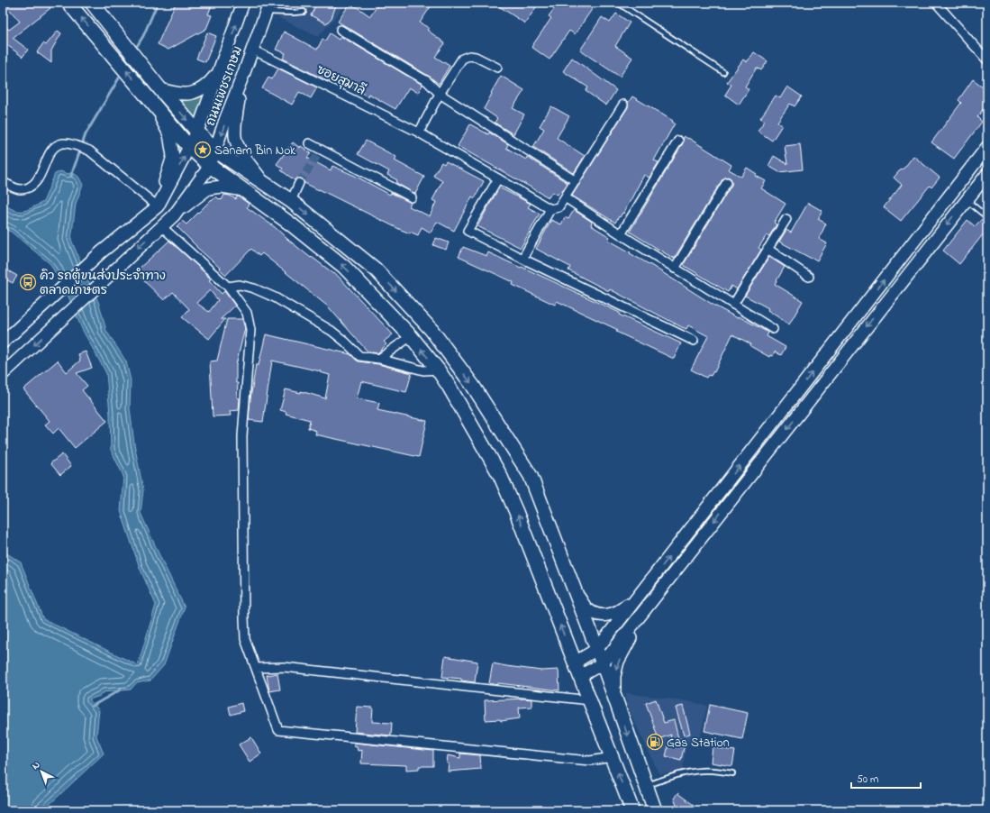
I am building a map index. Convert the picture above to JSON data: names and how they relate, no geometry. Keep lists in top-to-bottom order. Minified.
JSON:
{"streets":{"main road":["ถนนเพชรเกษม"],"street":["ซอยสุมาลี"]},"crossings":[["ซอยสุมาลี","ถนนเพชรเกษม"]],"places":{"place":["Sanam Bin Nok"],"bus stop":["คิว รถตู้ขนส่งประจำทาง ตลาดเกษตร"],"fuel station":["Gas Station"]},"scale_bar":"50 m","north":"top left"}
